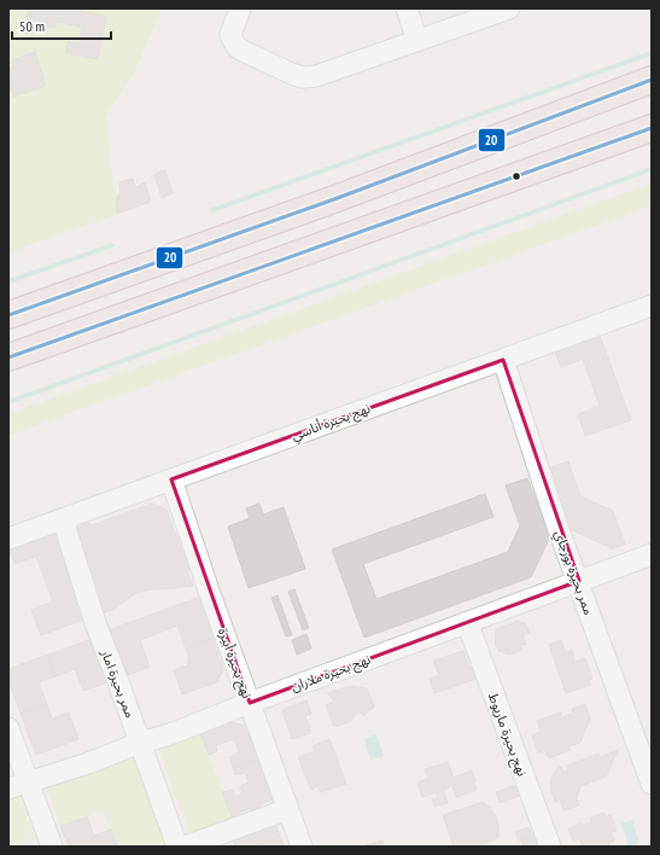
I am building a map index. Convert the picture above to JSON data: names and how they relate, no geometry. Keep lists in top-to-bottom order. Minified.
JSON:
{"streets":{"street":["نهج بحيرة أناسي","ممر بحيرة بورجاي","نهج بحيرة أبيرة","نهج بحيرة ملاران","ممر بحيرة امار","نهج بحيرة ماريوط"]},"crossings":[["نهج بحيرة أناسي","ممر بحيرة بورجاي"],["نهج بحيرة أناسي","نهج بحيرة أبيرة"],["نهج بحيرة أناسي","ممر بحيرة امار"],["ممر بحيرة بورجاي","نهج بحيرة ملاران"],["نهج بحيرة أبيرة","نهج بحيرة ملاران"],["نهج بحيرة ملاران","ممر بحيرة امار"],["نهج بحيرة ملاران","نهج بحيرة ماريوط"]],"lines":["transit line 20"],"scale_bar":"50 m"}
